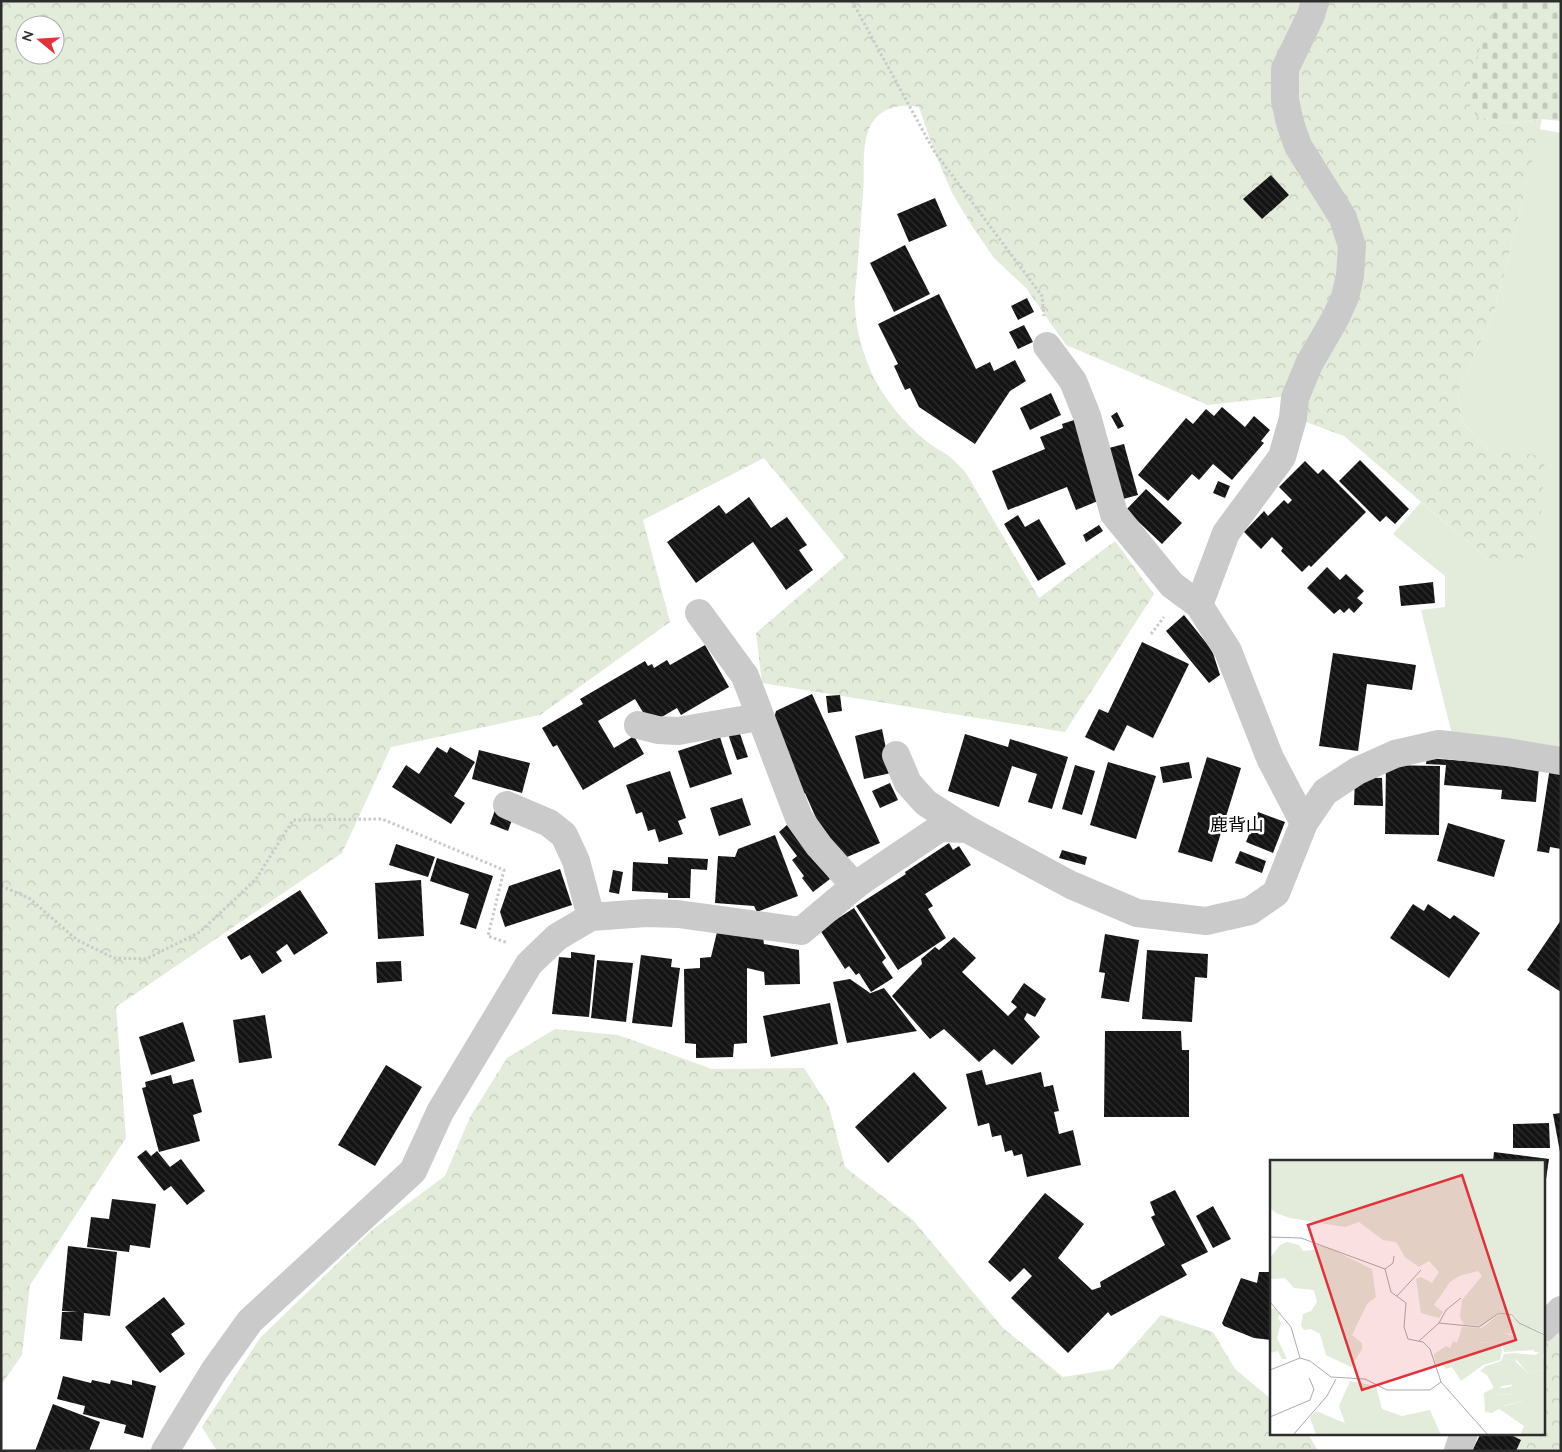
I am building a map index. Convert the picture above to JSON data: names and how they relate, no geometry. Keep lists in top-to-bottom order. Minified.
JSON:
{"districts":["鹿背山"],"north":"left"}
